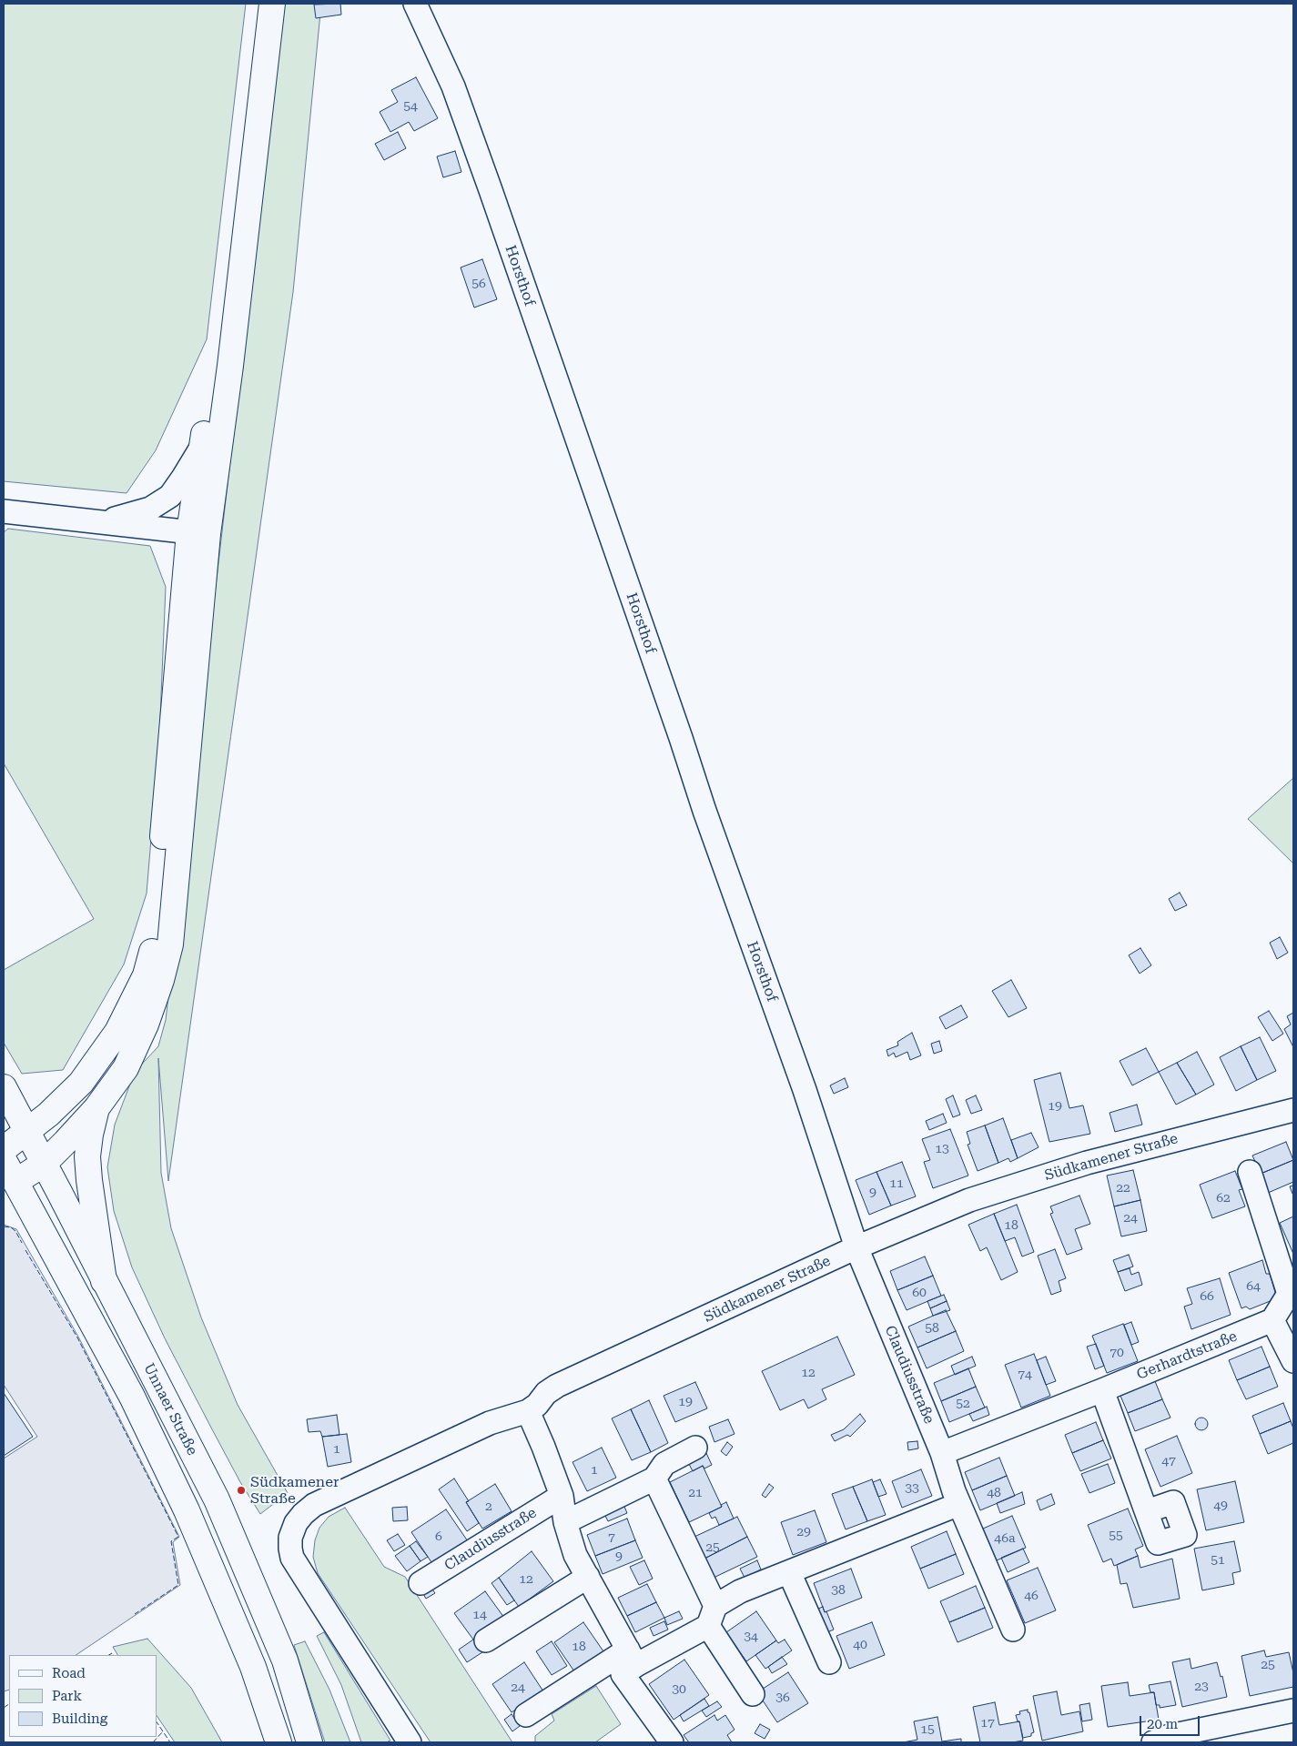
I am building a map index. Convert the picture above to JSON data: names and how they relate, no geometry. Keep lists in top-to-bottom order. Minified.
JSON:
{"streets":{"main road":["Unnaer Straße"],"street":["Horsthof","Südkamener Straße","Gerhardtstraße","Claudiusstraße"]},"crossings":[["Horsthof","Südkamener Straße"],["Horsthof","Claudiusstraße"],["Südkamener Straße","Claudiusstraße"],["Gerhardtstraße","Claudiusstraße"]],"places":["Südkamener Straße"],"house_numbers":["54","56","19","13","11","22","9","62","24","18","64","60","66","58","70","12","74","19","52","1","47","1","33","21","48","49","2","29","55","6","7","46a","25","9","51","12","38","46","14","34","40","18","25","23","24","30","36","17","15"],"legend":["Road","Park","Building"],"scale_bar":"20 m"}
